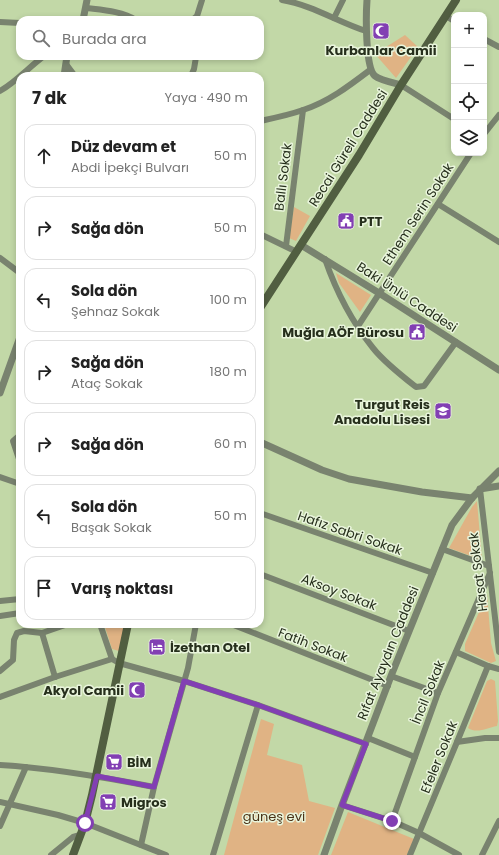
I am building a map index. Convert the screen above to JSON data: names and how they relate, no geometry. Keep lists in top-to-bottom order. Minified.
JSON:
{"streets":{"main road":["Recai Güreli Caddesi"],"street":["Ballı Sokak","Ethem Serin Sokak","Baki Ünlü Caddesi","Hafız Sabri Sokak","Hasat Sokak","Aksoy Sokak","Fatih Sokak","Rıfat Ayaydın Caddesi","İncil Sokak","Efeler Sokak"]},"crossings":[["Recai Güreli Caddesi","Baki Ünlü Caddesi"],["Ethem Serin Sokak","Baki Ünlü Caddesi"],["Hafız Sabri Sokak","Rıfat Ayaydın Caddesi"],["Hasat Sokak","Rıfat Ayaydın Caddesi"],["Hasat Sokak","İncil Sokak"],["Aksoy Sokak","Rıfat Ayaydın Caddesi"],["Fatih Sokak","Rıfat Ayaydın Caddesi"]],"parks":["güneş evi"],"places":{"mosque":["Kurbanlar Camii","Akyol Camii"],"public building":["PTT","Muğla AÖF Bürosu"],"school or university":["Turgut Reis Anadolu Lisesi"],"hotel":["İzethan Otel"],"supermarket":["BİM","Migros"]},"page":{"map_buttons":["+","−"],"search":"Burada ara","heading":["7 dk","Yaya · 490 m"],"list":[["Düz devam et","Abdi İpekçi Bulvarı","50 m"],["Sağa dön","50 m"],["Sola dön","Şehnaz Sokak","100 m"],["Sağa dön","Ataç Sokak","180 m"],["Sağa dön","60 m"],["Sola dön","Başak Sokak","50 m"],"Varış noktası"]}}
